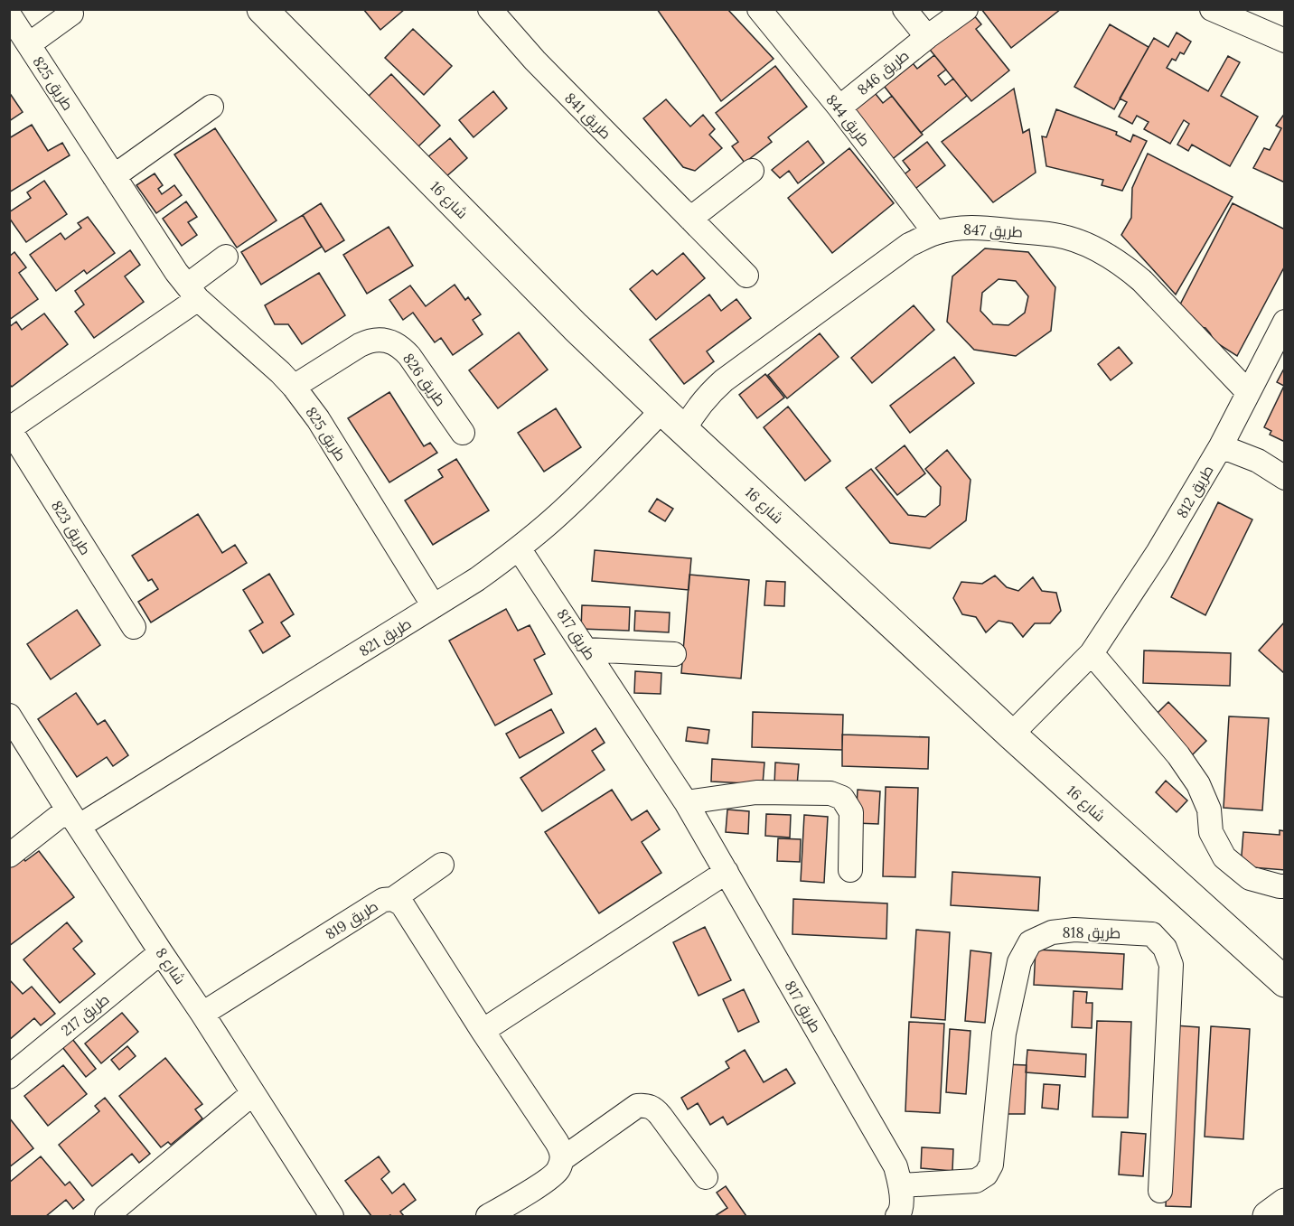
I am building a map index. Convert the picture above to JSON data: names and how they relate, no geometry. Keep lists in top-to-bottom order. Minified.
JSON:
{"streets":{"street":["طريق 846","طريق 825","طريق 841","طريق 844","شارع 16","طريق 847","طريق 826","طريق 812","طريق 823","طريق 817","طريق 821","طريق 819","طريق 818","شارع 8","طريق 217"]},"crossings":[["طريق 846","طريق 844"],["طريق 825","طريق 826"],["طريق 825","طريق 823"],["طريق 825","طريق 821"],["طريق 844","طريق 847"],["شارع 16","طريق 847"],["شارع 16","طريق 812"],["شارع 16","طريق 821"],["طريق 847","طريق 812"],["طريق 817","طريق 821"],["طريق 817","طريق 818"],["طريق 821","شارع 8"],["طريق 819","شارع 8"],["شارع 8","طريق 217"]]}
